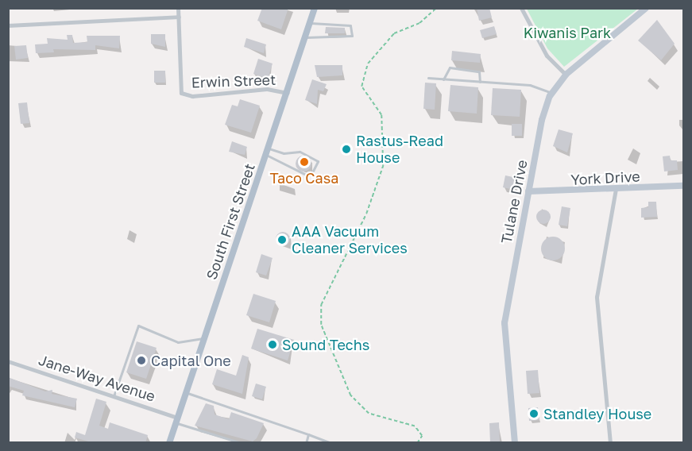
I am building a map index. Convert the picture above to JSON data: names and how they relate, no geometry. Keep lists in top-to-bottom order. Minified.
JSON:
{"streets":{"main road":["South First Street"],"street":["Erwin Street","York Drive","Tulane Drive","Jane-Way Avenue"]},"crossings":[["Erwin Street","South First Street"],["York Drive","Tulane Drive"],["South First Street","Jane-Way Avenue"]],"parks":["Kiwanis Park"],"places":["Rastus-Read House","Taco Casa","AAA Vacuum Cleaner Services","Sound Techs","Capital One","Standley House"]}
